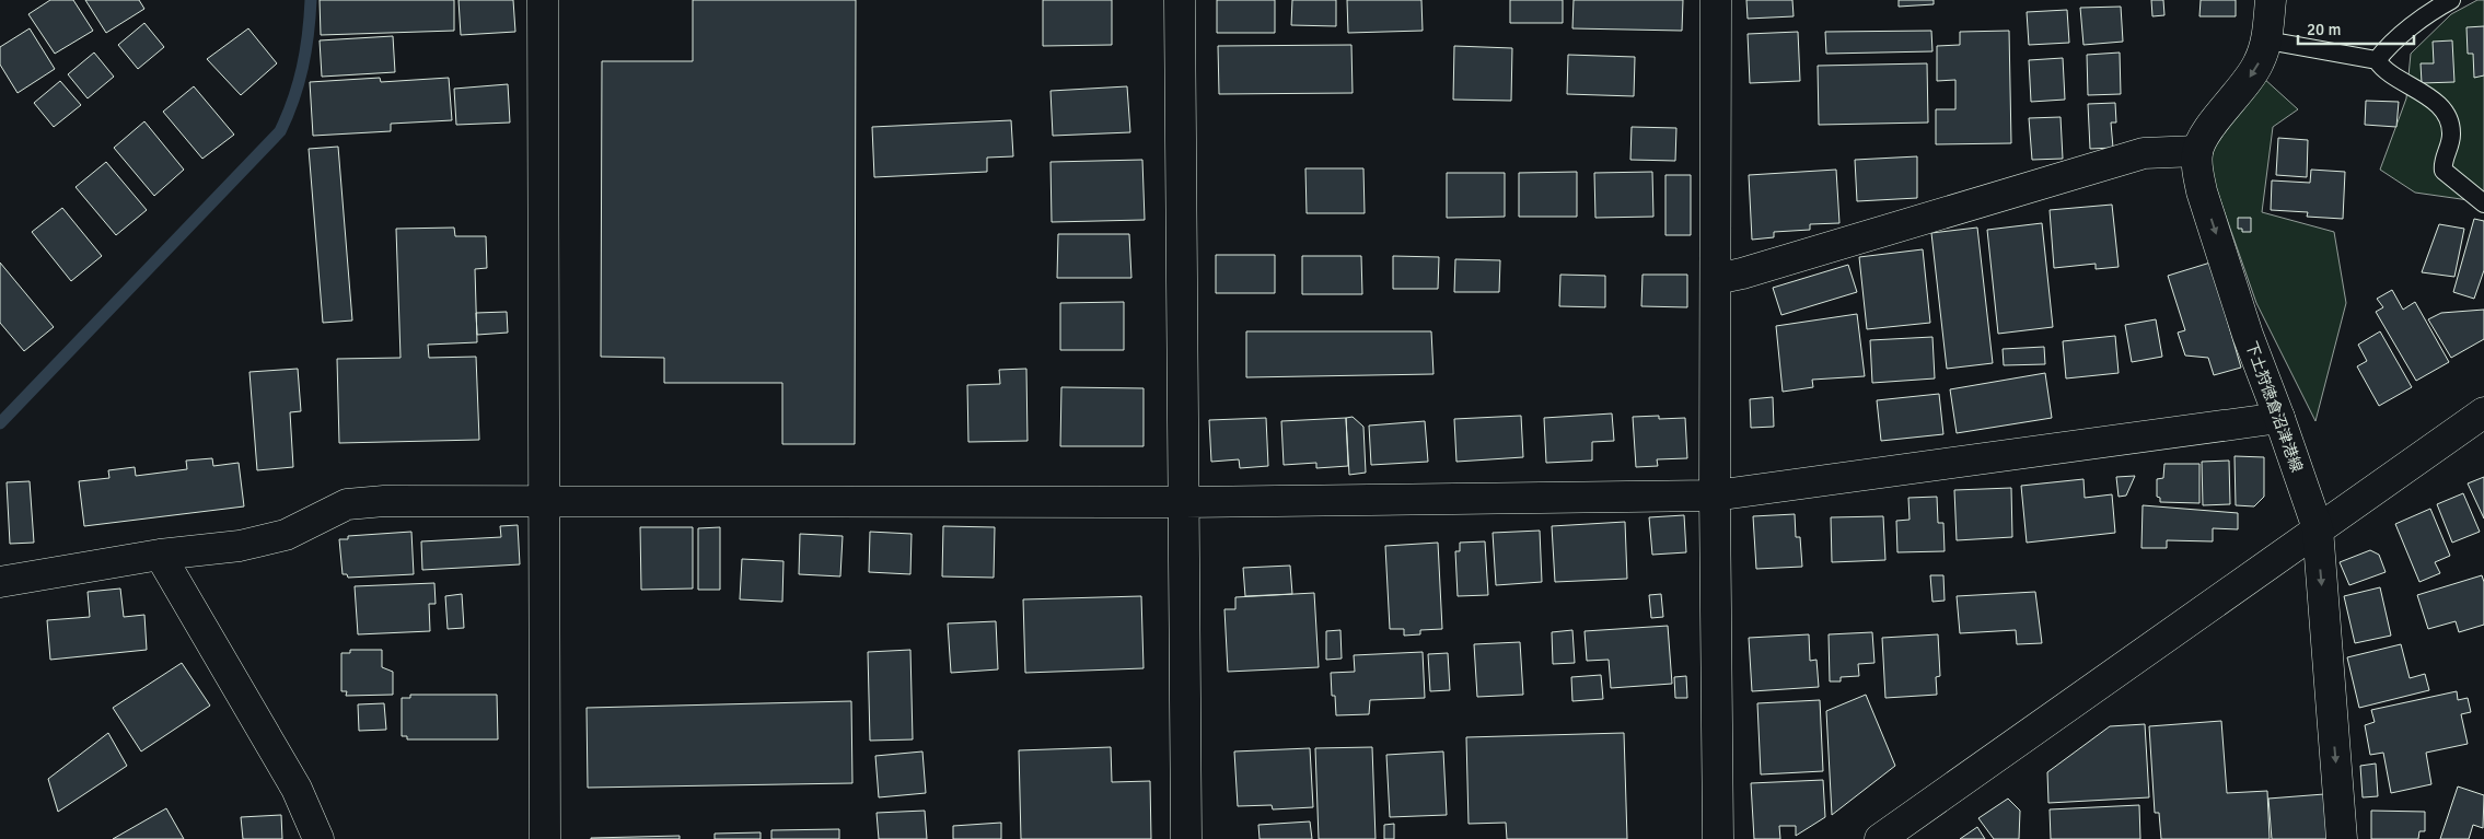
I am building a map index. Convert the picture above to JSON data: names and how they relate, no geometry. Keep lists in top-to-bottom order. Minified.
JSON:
{"streets":{"street":["下土狩徳倉沼津港線"]},"one_way":["下土狩徳倉沼津港線"],"scale_bar":"20 m"}
